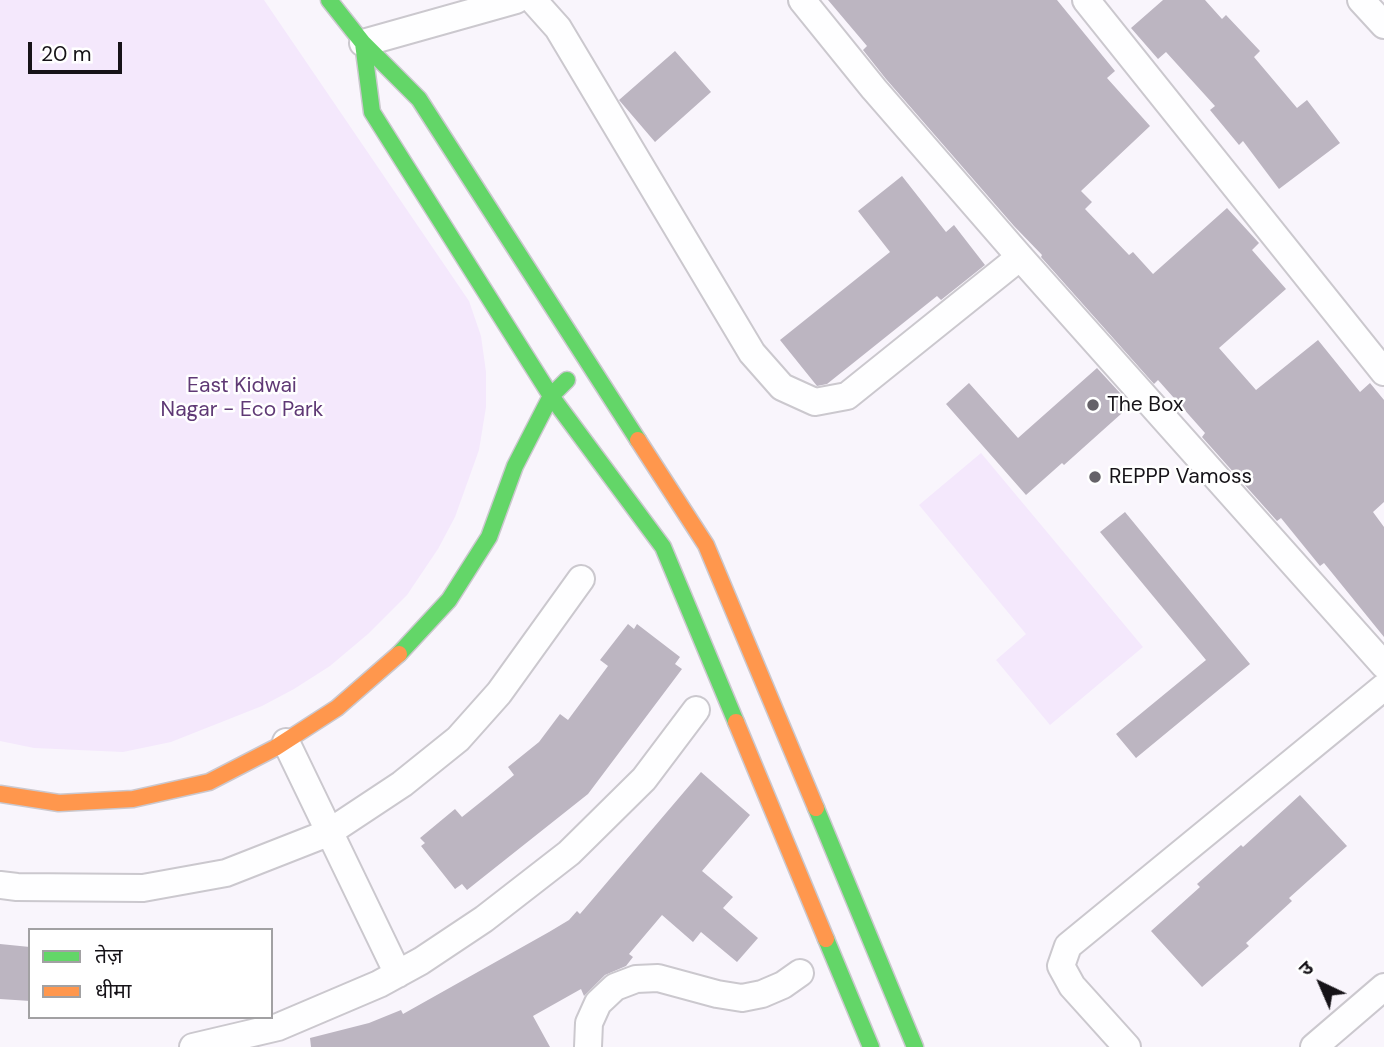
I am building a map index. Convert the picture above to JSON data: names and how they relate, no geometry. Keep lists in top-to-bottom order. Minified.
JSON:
{"parks":["East Kidwai Nagar - Eco Park"],"places":["The Box","REPPP Vamoss"],"legend":["तेज़","धीमा"],"scale_bar":"20 m","north":"top left"}
